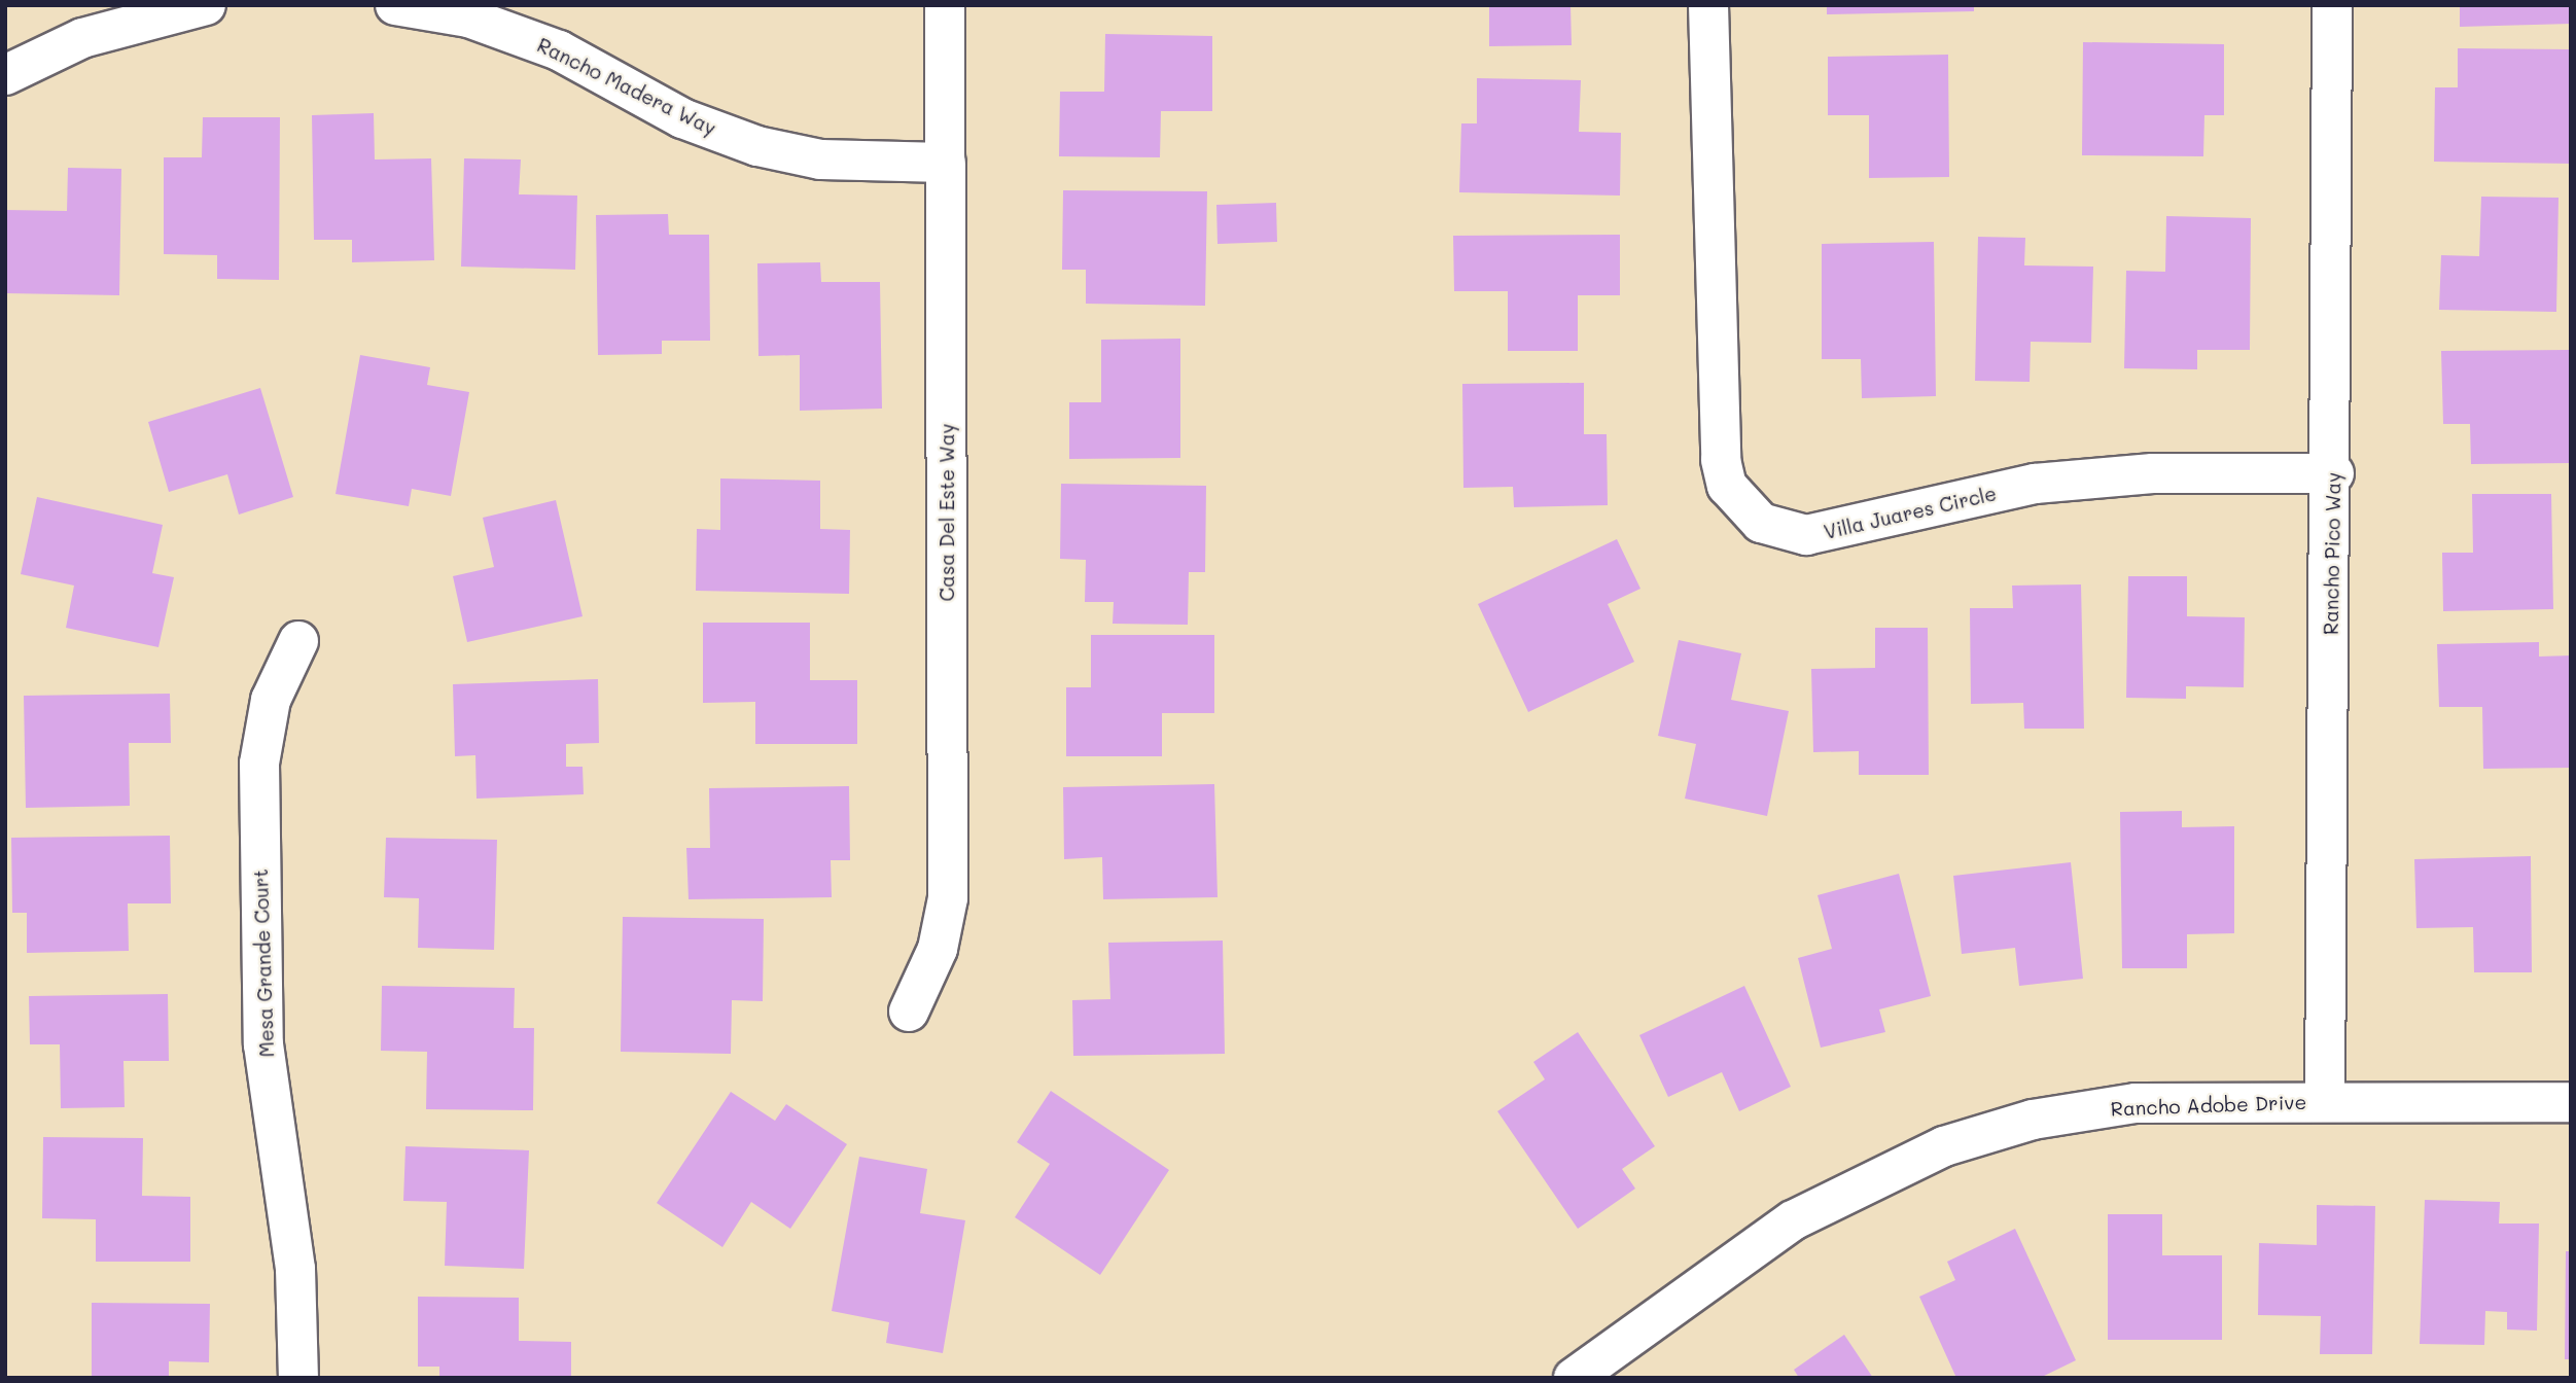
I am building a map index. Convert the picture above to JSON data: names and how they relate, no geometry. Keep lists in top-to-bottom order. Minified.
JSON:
{"streets":{"street":["Rancho Madera Way","Casa Del Este Way","Villa Juares Circle","Rancho Pico Way","Mesa Grande Court","Rancho Adobe Drive"]},"crossings":[["Rancho Madera Way","Casa Del Este Way"],["Villa Juares Circle","Rancho Pico Way"],["Rancho Pico Way","Rancho Adobe Drive"]]}
